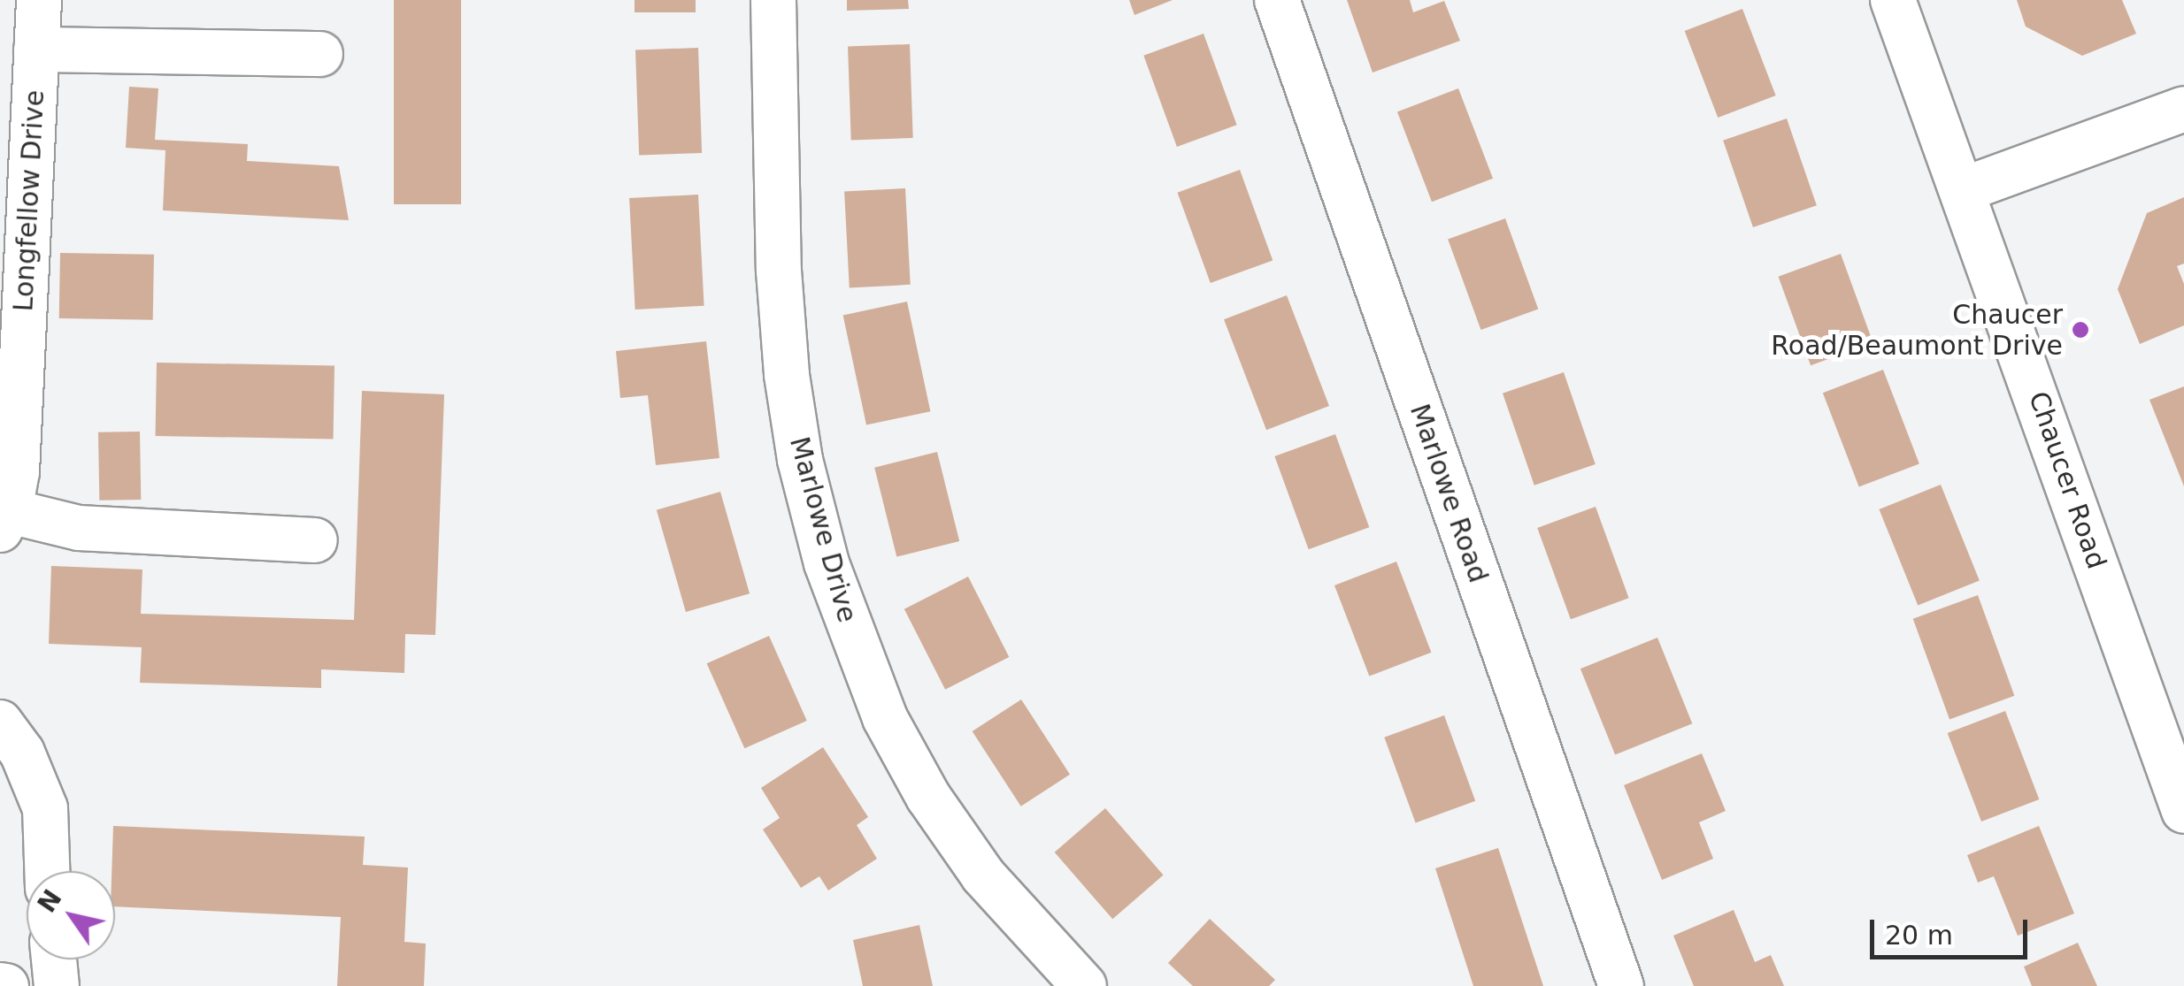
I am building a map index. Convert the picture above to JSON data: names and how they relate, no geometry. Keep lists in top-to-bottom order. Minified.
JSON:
{"streets":{"street":["Longfellow Drive","Chaucer Road","Marlowe Road","Marlowe Drive"]},"places":["Chaucer Road/Beaumont Drive"],"scale_bar":"20 m","north":"top left"}
